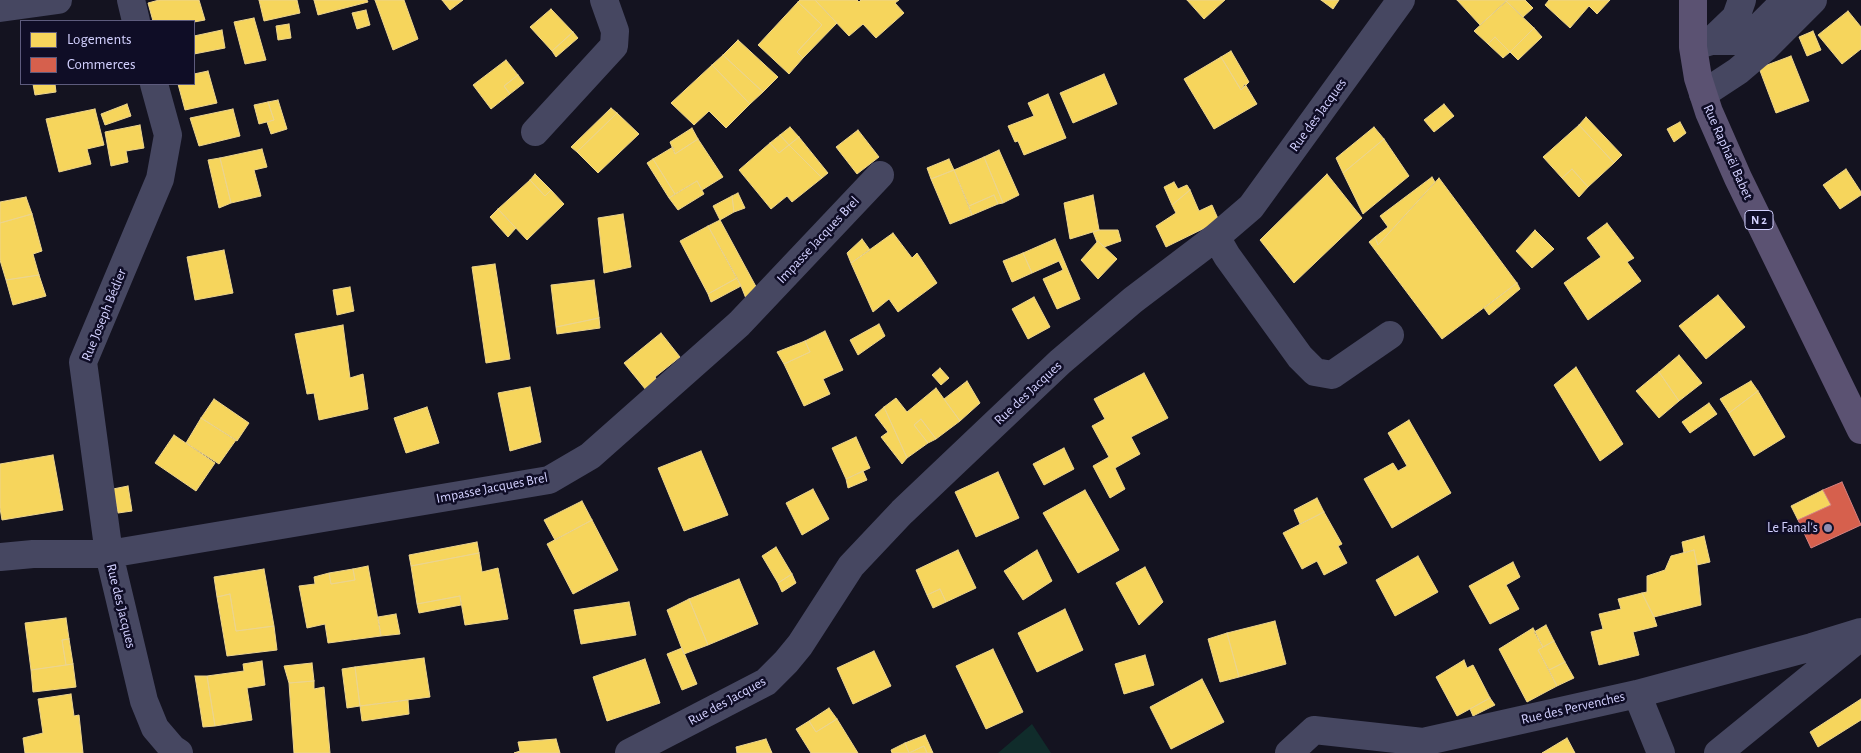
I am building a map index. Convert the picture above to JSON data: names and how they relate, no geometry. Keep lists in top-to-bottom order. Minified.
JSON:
{"streets":{"main road":["Rue Raphaël Babet","N 2"],"street":["Rue des Jacques","Impasse Jacques Brel","Rue Joseph Bédier","Rue des Pervenches"]},"crossings":[["Rue des Jacques","Impasse Jacques Brel"],["Rue des Jacques","Rue Joseph Bédier"],["Impasse Jacques Brel","Rue Joseph Bédier"]],"places":["Le Fanal's"],"legend":["Logements","Commerces"]}
